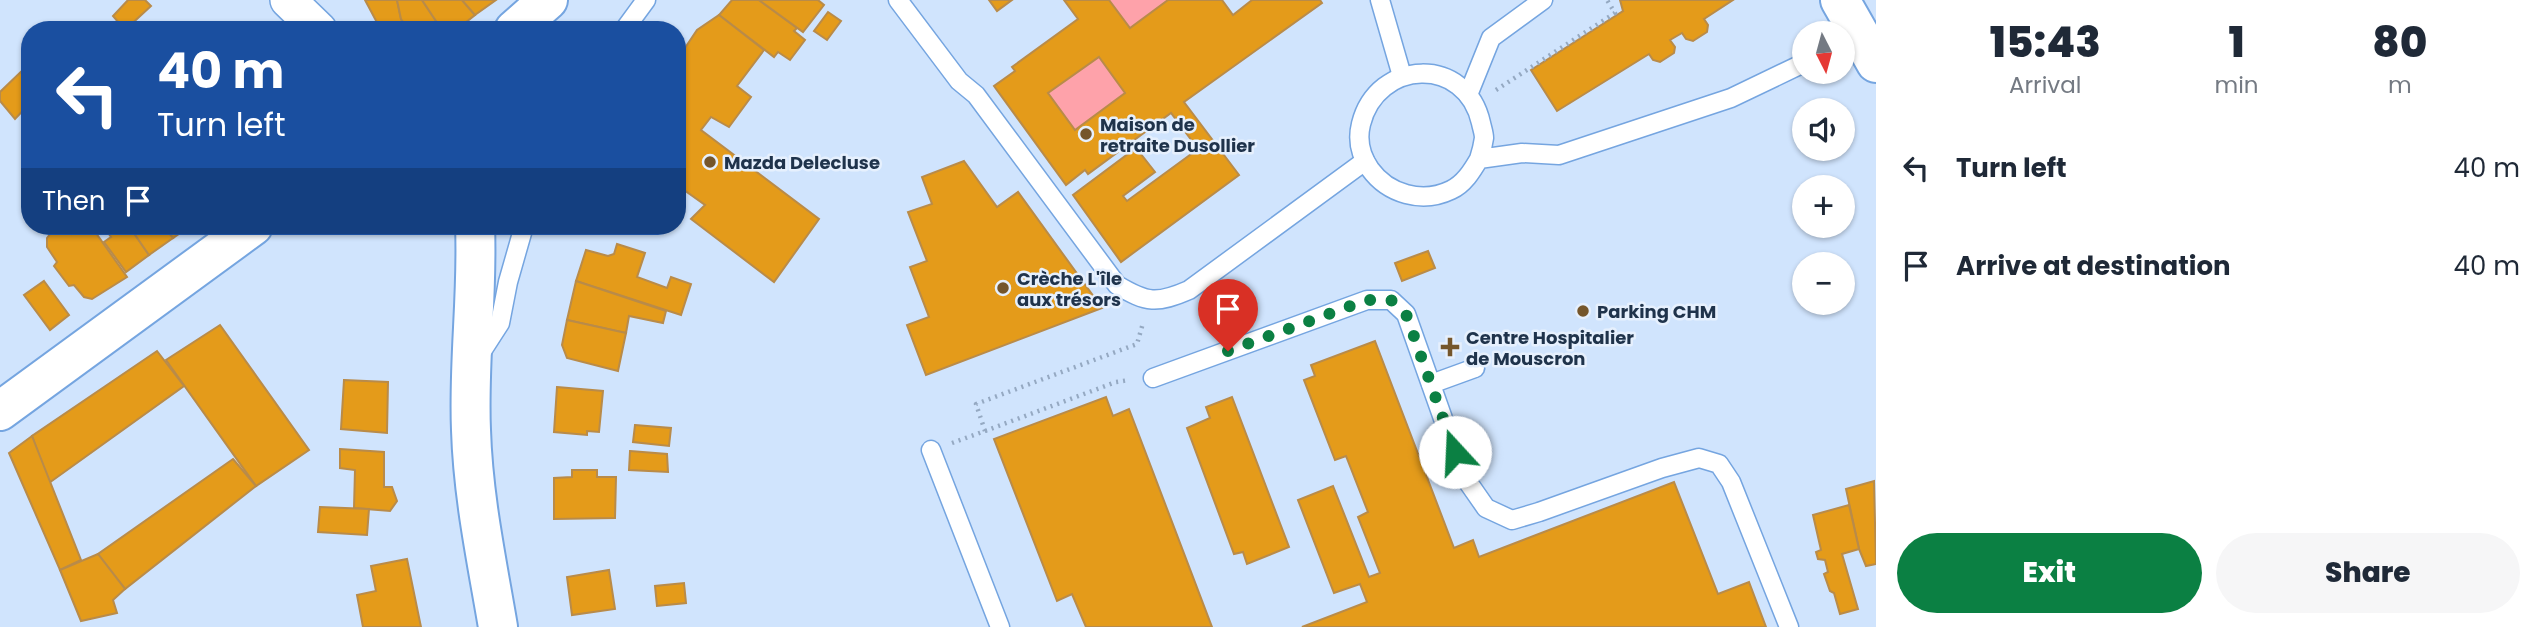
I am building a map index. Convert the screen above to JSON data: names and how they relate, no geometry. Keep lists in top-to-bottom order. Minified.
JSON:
{"places":{"other":["Maison de retraite Dusollier","Mazda Delecluse","Crèche L'île aux trésors","Parking CHM"],"health":["Centre Hospitalier de Mouscron"]},"north":"bottom","page":{"eta":["15:43","Arrival","1","min","80","m"],"map_buttons":["+","−"],"turn":["40 m","Turn left"],"list":[{"name":"Turn left","value":"40 m"},{"name":"Arrive at destination","value":"40 m"}],"then":"Then","buttons":["Exit","Share"]}}
